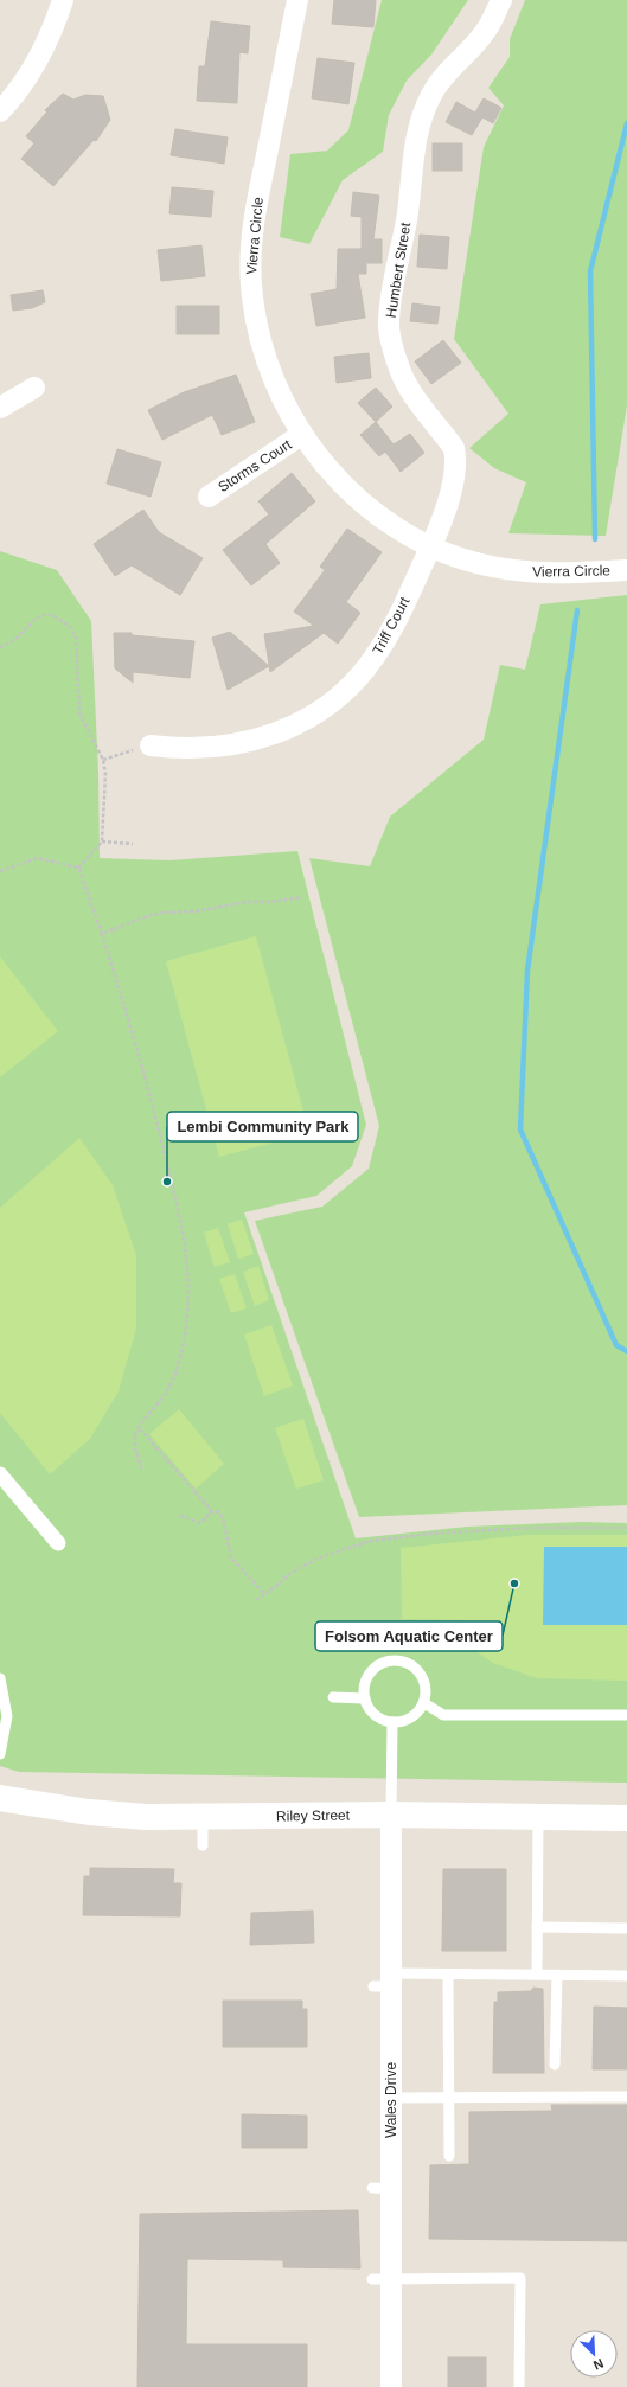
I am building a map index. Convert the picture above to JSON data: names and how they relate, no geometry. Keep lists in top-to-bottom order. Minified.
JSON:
{"streets":{"main road":["Riley Street"],"street":["Vierra Circle","Humbert Street","Storms Court","Triff Court","Wales Drive"]},"crossings":[["Vierra Circle","Humbert Street"],["Vierra Circle","Storms Court"],["Vierra Circle","Triff Court"],["Humbert Street","Triff Court"],["Riley Street","Wales Drive"]],"places":["Lembi Community Park","Folsom Aquatic Center"],"north":"bottom right"}
